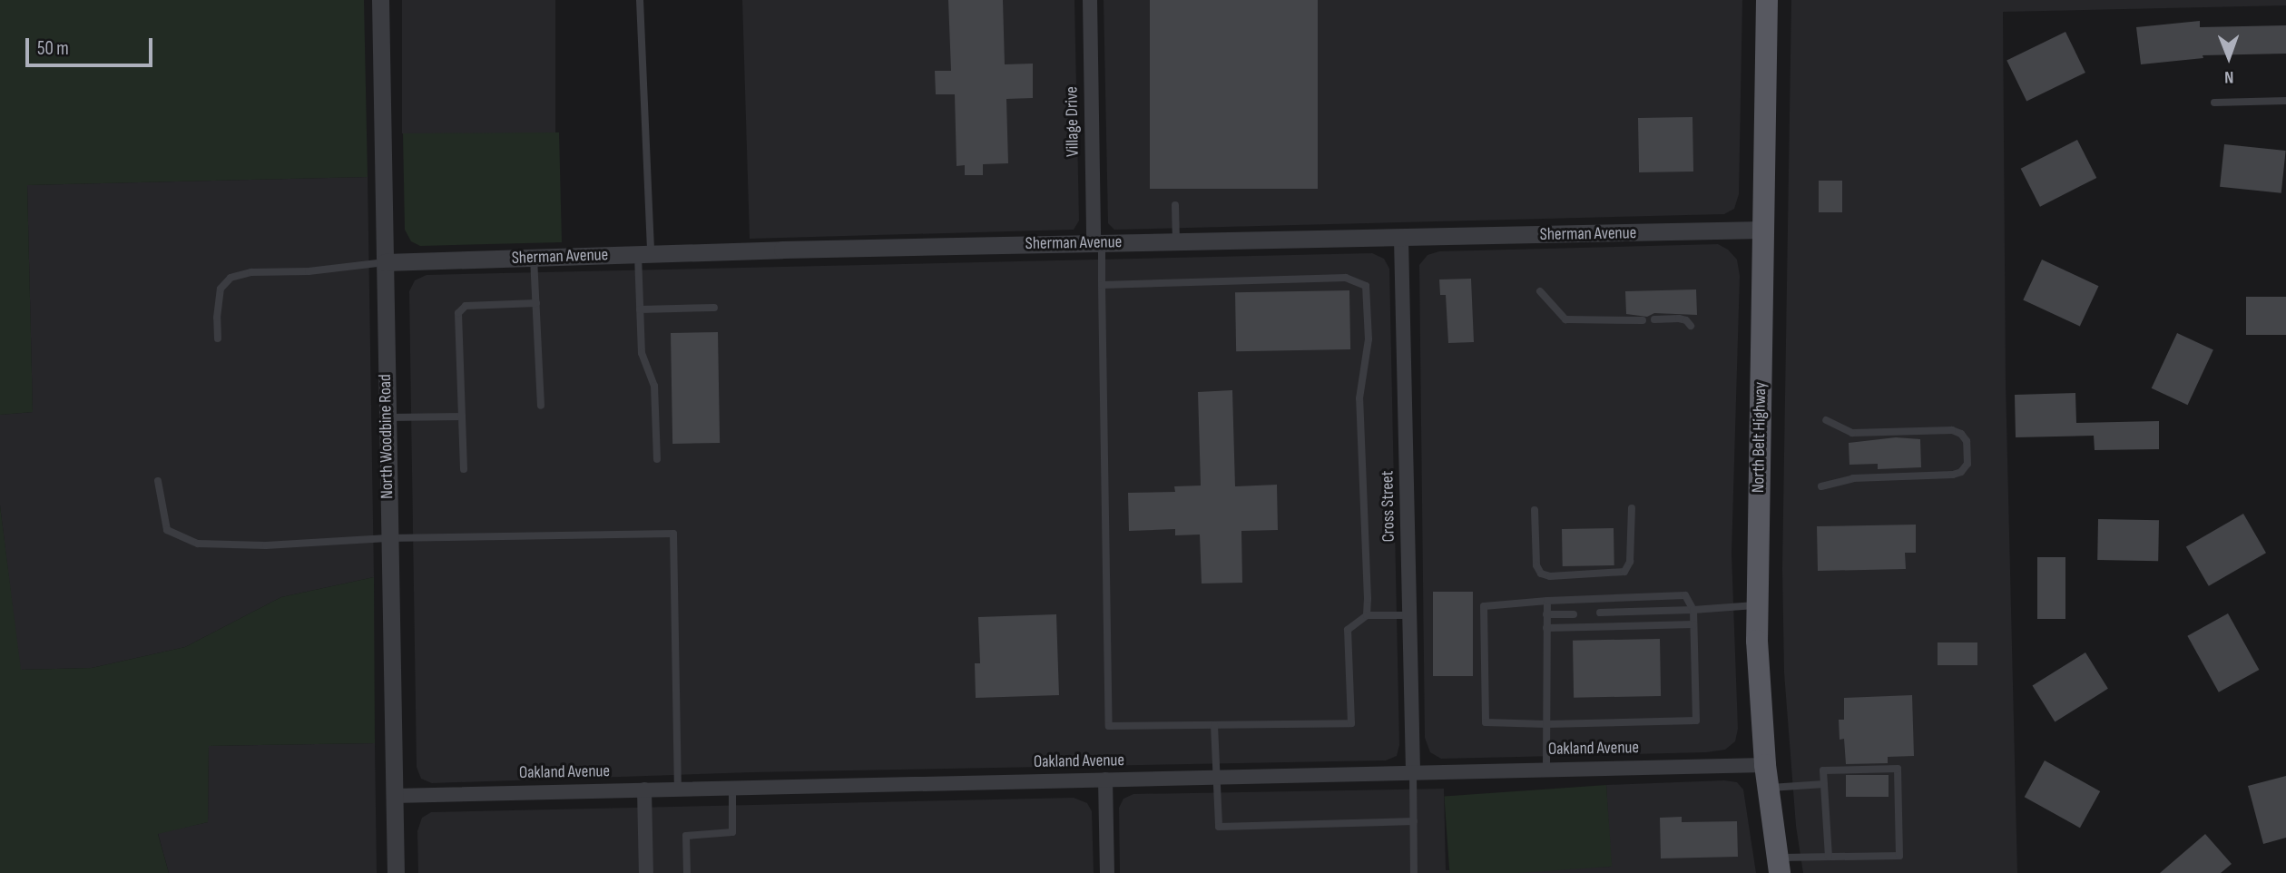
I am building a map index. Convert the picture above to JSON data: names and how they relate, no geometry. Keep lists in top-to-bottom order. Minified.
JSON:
{"streets":{"main road":["North Belt Highway"],"street":["Village Drive","Sherman Avenue","North Woodbine Road","Cross Street","Oakland Avenue"]},"crossings":[["Village Drive","Sherman Avenue"],["Sherman Avenue","North Woodbine Road"],["Sherman Avenue","North Belt Highway"],["Sherman Avenue","Cross Street"],["North Woodbine Road","Oakland Avenue"],["North Belt Highway","Oakland Avenue"],["Cross Street","Oakland Avenue"]],"scale_bar":"50 m","north":"bottom"}
